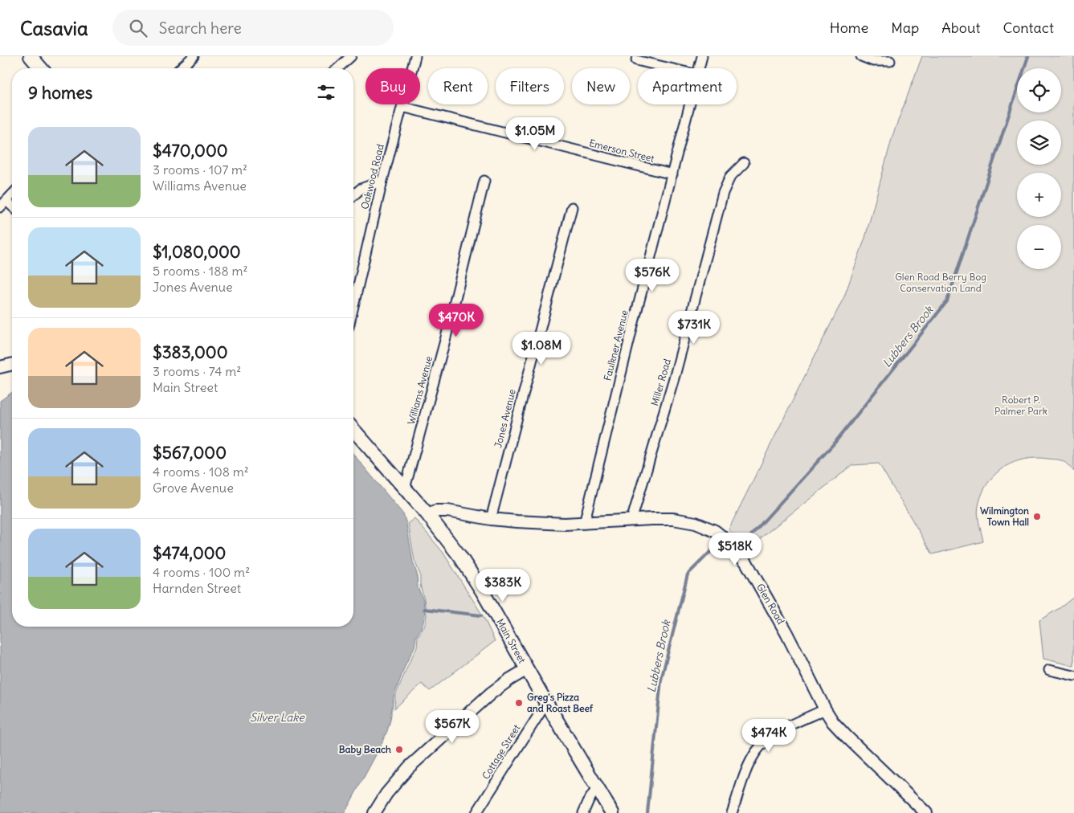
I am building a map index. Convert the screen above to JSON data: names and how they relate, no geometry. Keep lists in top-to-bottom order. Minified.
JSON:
{"streets":{"main road":["Main Street"],"street":["Emerson Street","Oakwood Road","Faulkner Avenue","Miller Road","Williams Avenue","Jones Avenue","Glen Road","Cottage Street"]},"crossings":[["Emerson Street","Oakwood Road"],["Emerson Street","Faulkner Avenue"],["Faulkner Avenue","Glen Road"],["Miller Road","Glen Road"],["Williams Avenue","Main Street"],["Jones Avenue","Glen Road"],["Glen Road","Main Street"],["Main Street","Cottage Street"]],"water":["Lubbers Brook","Silver Lake"],"parks":["Glen Road Berry Bog Conservation Land","Robert P. Palmer Park"],"places":["Wilmington Town Hall","Greg's Pizza and Roast Beef","Baby Beach"],"page":{"header":"Casavia","search":"Search here","nav":["Home","Map","About","Contact"],"map_buttons":["+","−"],"chip":["Buy","Rent","Filters","New","Apartment"],"heading":"9 homes","list":[{"name":"$470,000","note":"3 rooms · 107 m² · Williams Avenue"},{"name":"$1,080,000","note":"5 rooms · 188 m² · Jones Avenue"},{"name":"$383,000","note":"3 rooms · 74 m² · Main Street"},{"name":"$567,000","note":"4 rooms · 108 m² · Grove Avenue"},{"name":"$474,000","note":"4 rooms · 100 m² · Harnden Street"}],"price":["$1.05M","$576K","$470K","$731K","$1.08M","$518K","$383K","$567K","$474K"]}}
